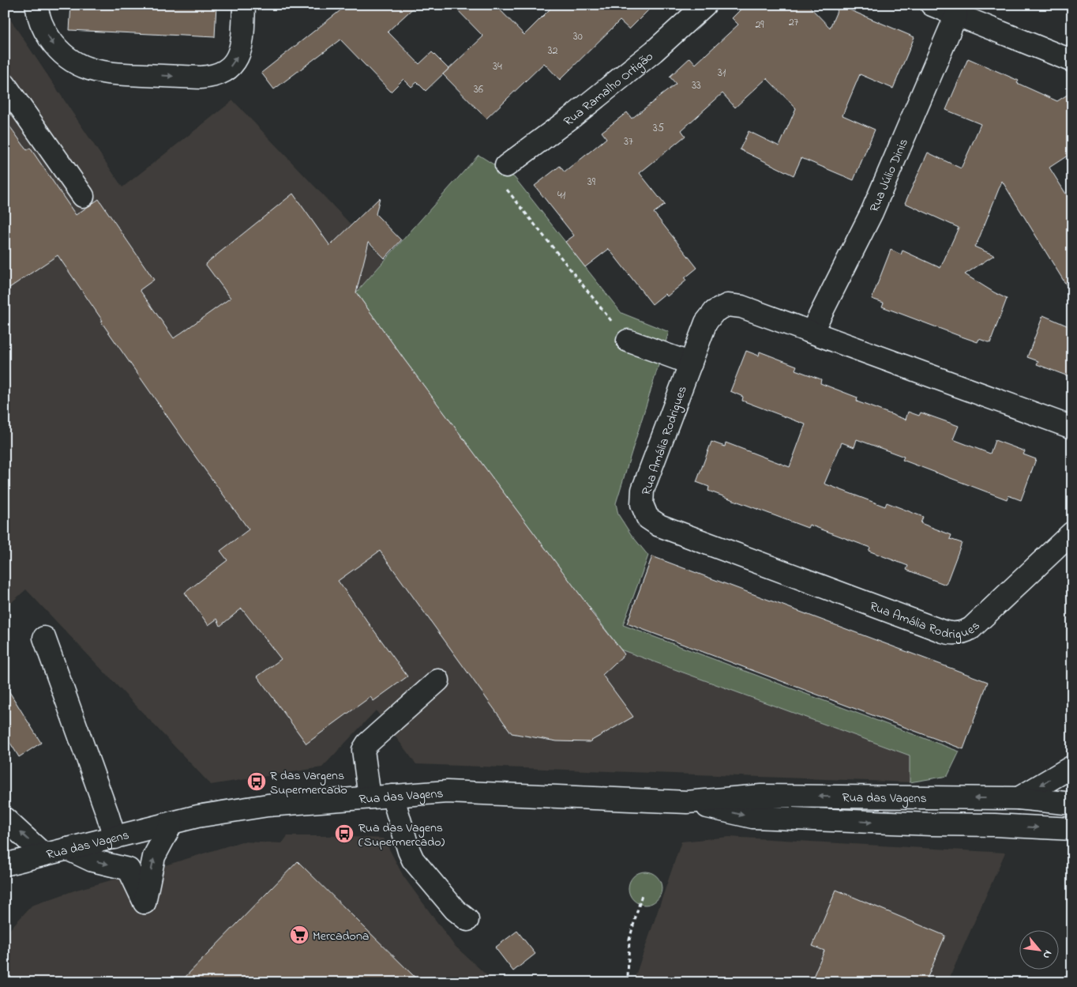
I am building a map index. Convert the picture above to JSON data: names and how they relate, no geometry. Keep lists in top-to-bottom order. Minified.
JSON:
{"streets":{"street":["Rua Ramalho Ortigão","Rua Júlio Dinis","Rua Amália Rodrigues","Rua das Vagens"]},"crossings":[["Rua Júlio Dinis","Rua Amália Rodrigues"]],"places":{"bus stop":["R das Vargens Supermercado","Rua das Vagens (Supermercado)"],"supermarket":["Mercadona"]},"house_numbers":["27","29","30","32","34","31","33","36","35","37","39","41"],"north":"bottom right"}
